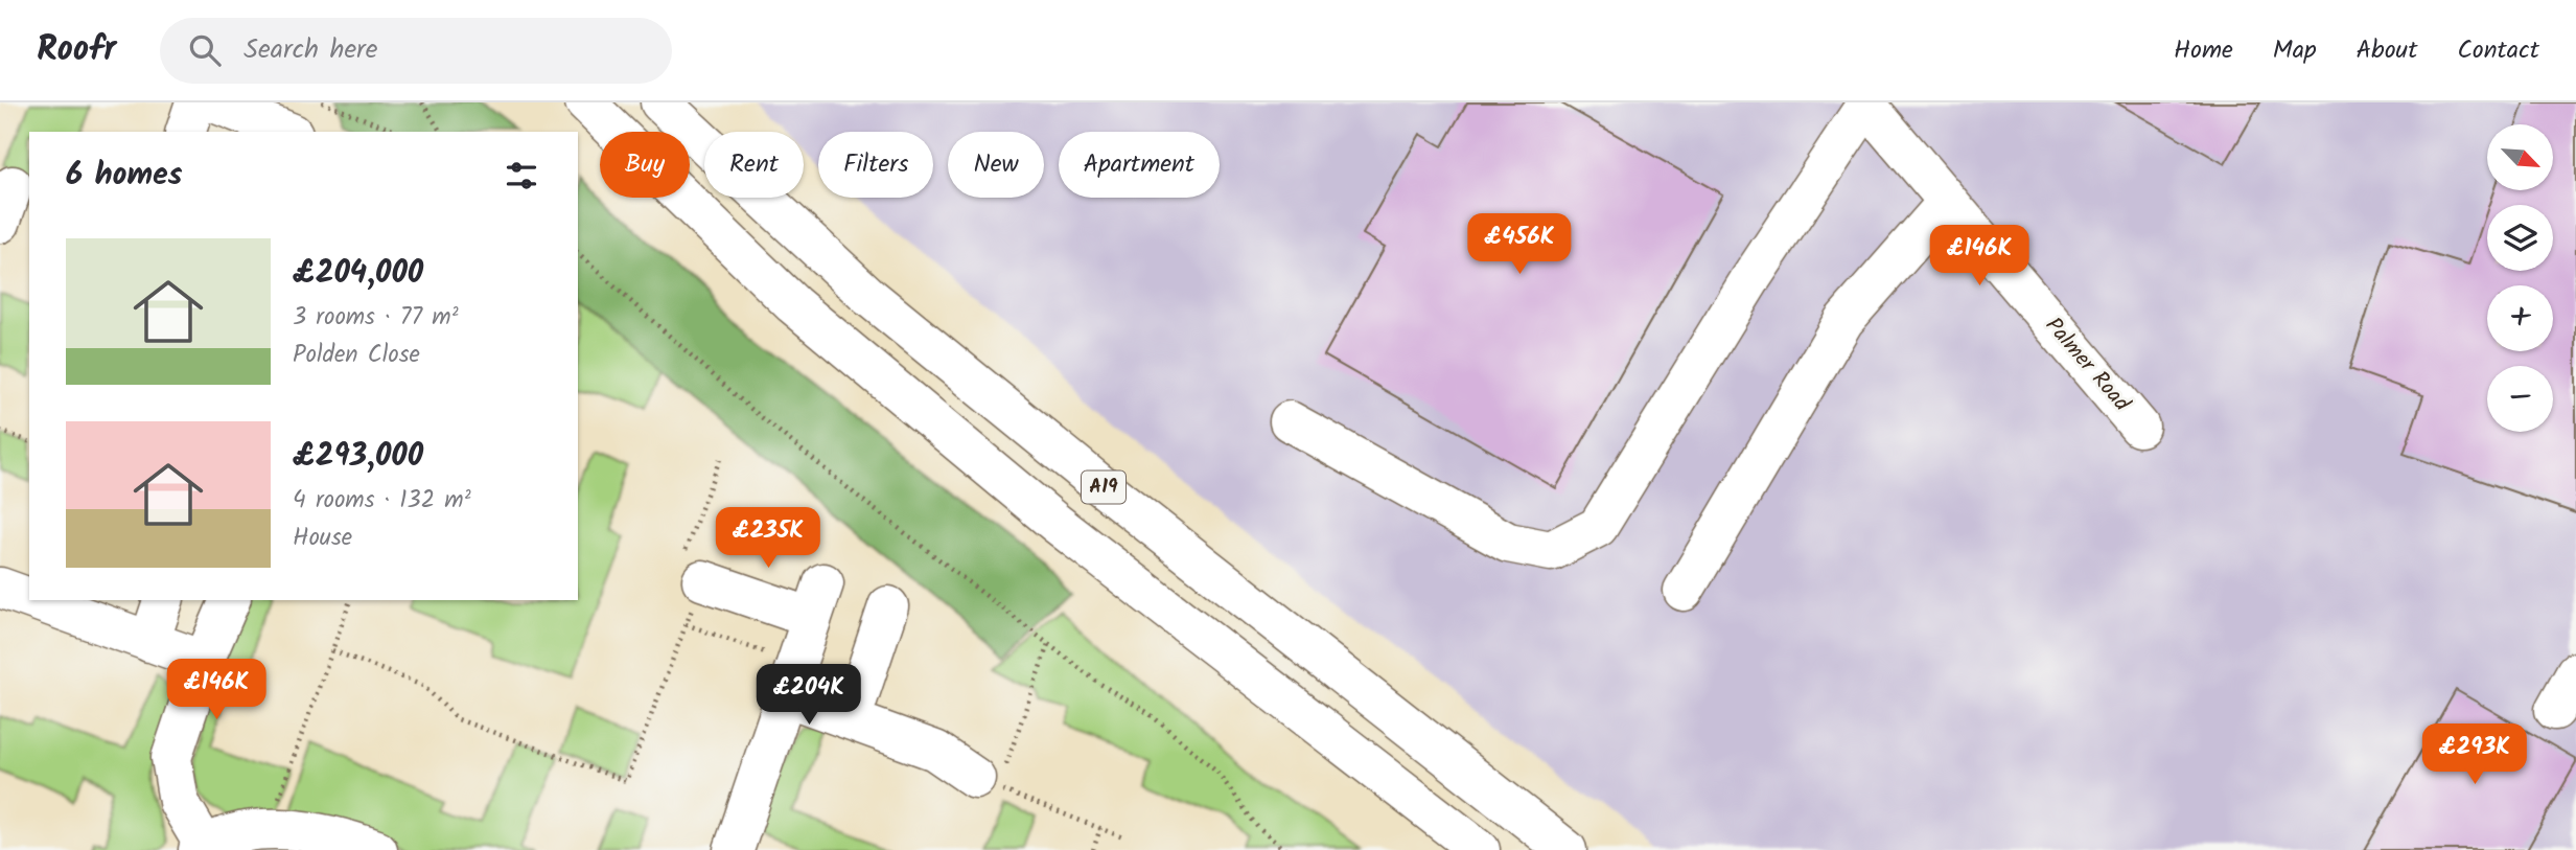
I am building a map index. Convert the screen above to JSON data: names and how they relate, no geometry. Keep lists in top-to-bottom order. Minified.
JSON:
{"streets":{"main road":["Palmer Road","A19"]},"north":"bottom right","page":{"header":"Roofr","search":"Search here","nav":["Home","Map","About","Contact"],"map_buttons":["+","−"],"chip":["Buy","Rent","Filters","New","Apartment"],"heading":"6 homes","price":["£456K","£146K","£235K","£146K","£204K","£293K"],"list":[{"name":"£204,000","note":"3 rooms · 77 m² · Polden Close"},{"name":"£293,000","note":"4 rooms · 132 m² · House"}]}}
